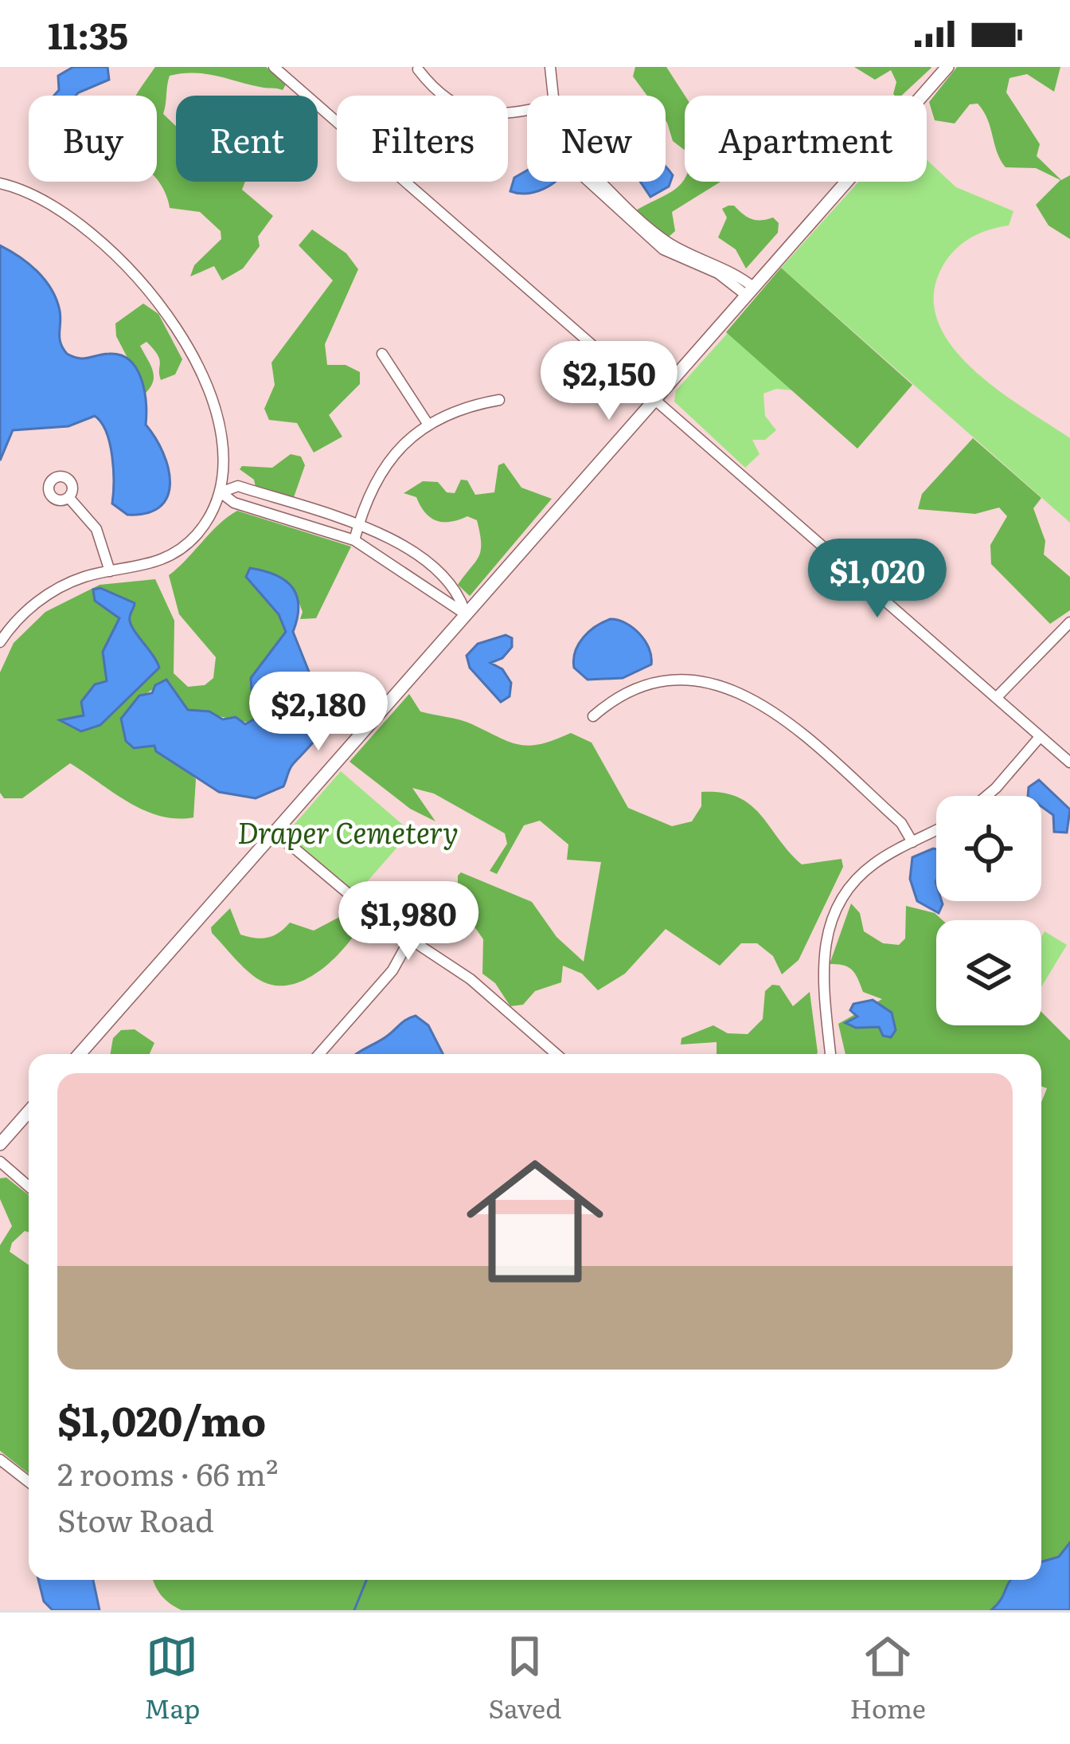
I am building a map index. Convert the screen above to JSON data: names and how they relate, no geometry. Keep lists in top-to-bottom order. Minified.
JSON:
{"parks":["Draper Cemetery"],"page":{"status":"11:35","chip":["Buy","Rent","Filters","New","Apartment"],"price":["$2,150","$1,020","$2,180","$1,980"],"list":[{"name":"$1,020/mo","note":"2 rooms · 66 m² · Stow Road"}],"tabs":["Map","Saved","Home"]}}
